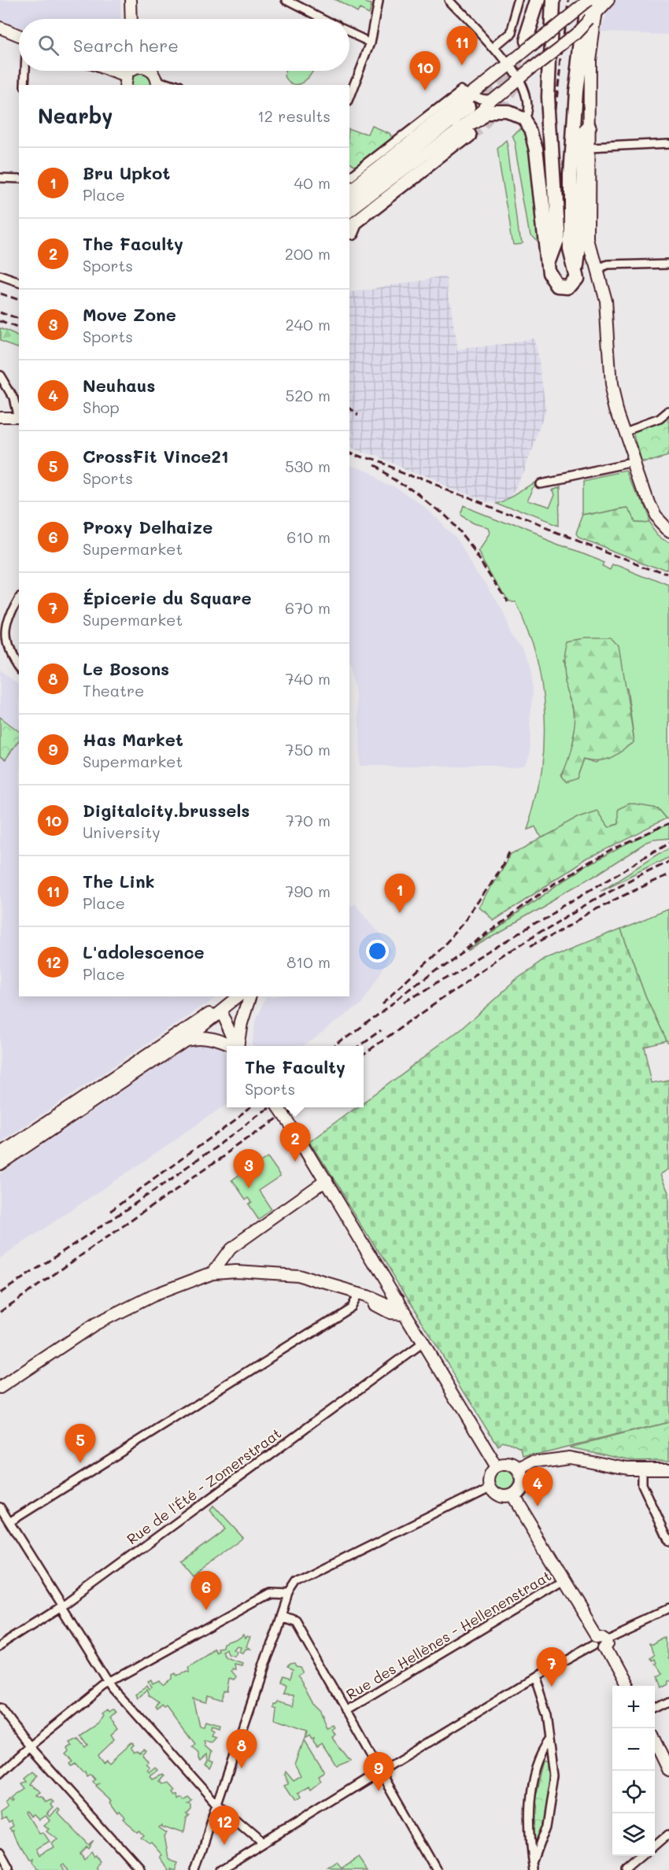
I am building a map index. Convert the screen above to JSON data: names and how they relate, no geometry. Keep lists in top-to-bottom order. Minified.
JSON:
{"streets":{"street":["Rue de l'Été - Zomerstraat","Rue des Hellènes - Hellenenstraat"]},"page":{"search":"Search here","pins":["11","10","1","2","3","5","4","6","7","8","9","12"],"heading":["Nearby","12 results"],"list":[{"mark":"1","name":"Bru Upkot","note":"Place","value":"40 m"},{"mark":"2","name":"The Faculty","note":"Sports","value":"200 m"},{"mark":"3","name":"Move Zone","note":"Sports","value":"240 m"},{"mark":"4","name":"Neuhaus","note":"Shop","value":"520 m"},{"mark":"5","name":"CrossFit Vince21","note":"Sports","value":"530 m"},{"mark":"6","name":"Proxy Delhaize","note":"Supermarket","value":"610 m"},{"mark":"7","name":"Épicerie du Square","note":"Supermarket","value":"670 m"},{"mark":"8","name":"Le Bosons","note":"Theatre","value":"740 m"},{"mark":"9","name":"Has Market","note":"Supermarket","value":"750 m"},{"mark":"10","name":"Digitalcity.brussels","note":"University","value":"770 m"},{"mark":"11","name":"The Link","note":"Place","value":"790 m"},{"mark":"12","name":"L'adolescence","note":"Place","value":"810 m"}],"popup":["The Faculty","Sports"],"map_buttons":["+","−"]}}
